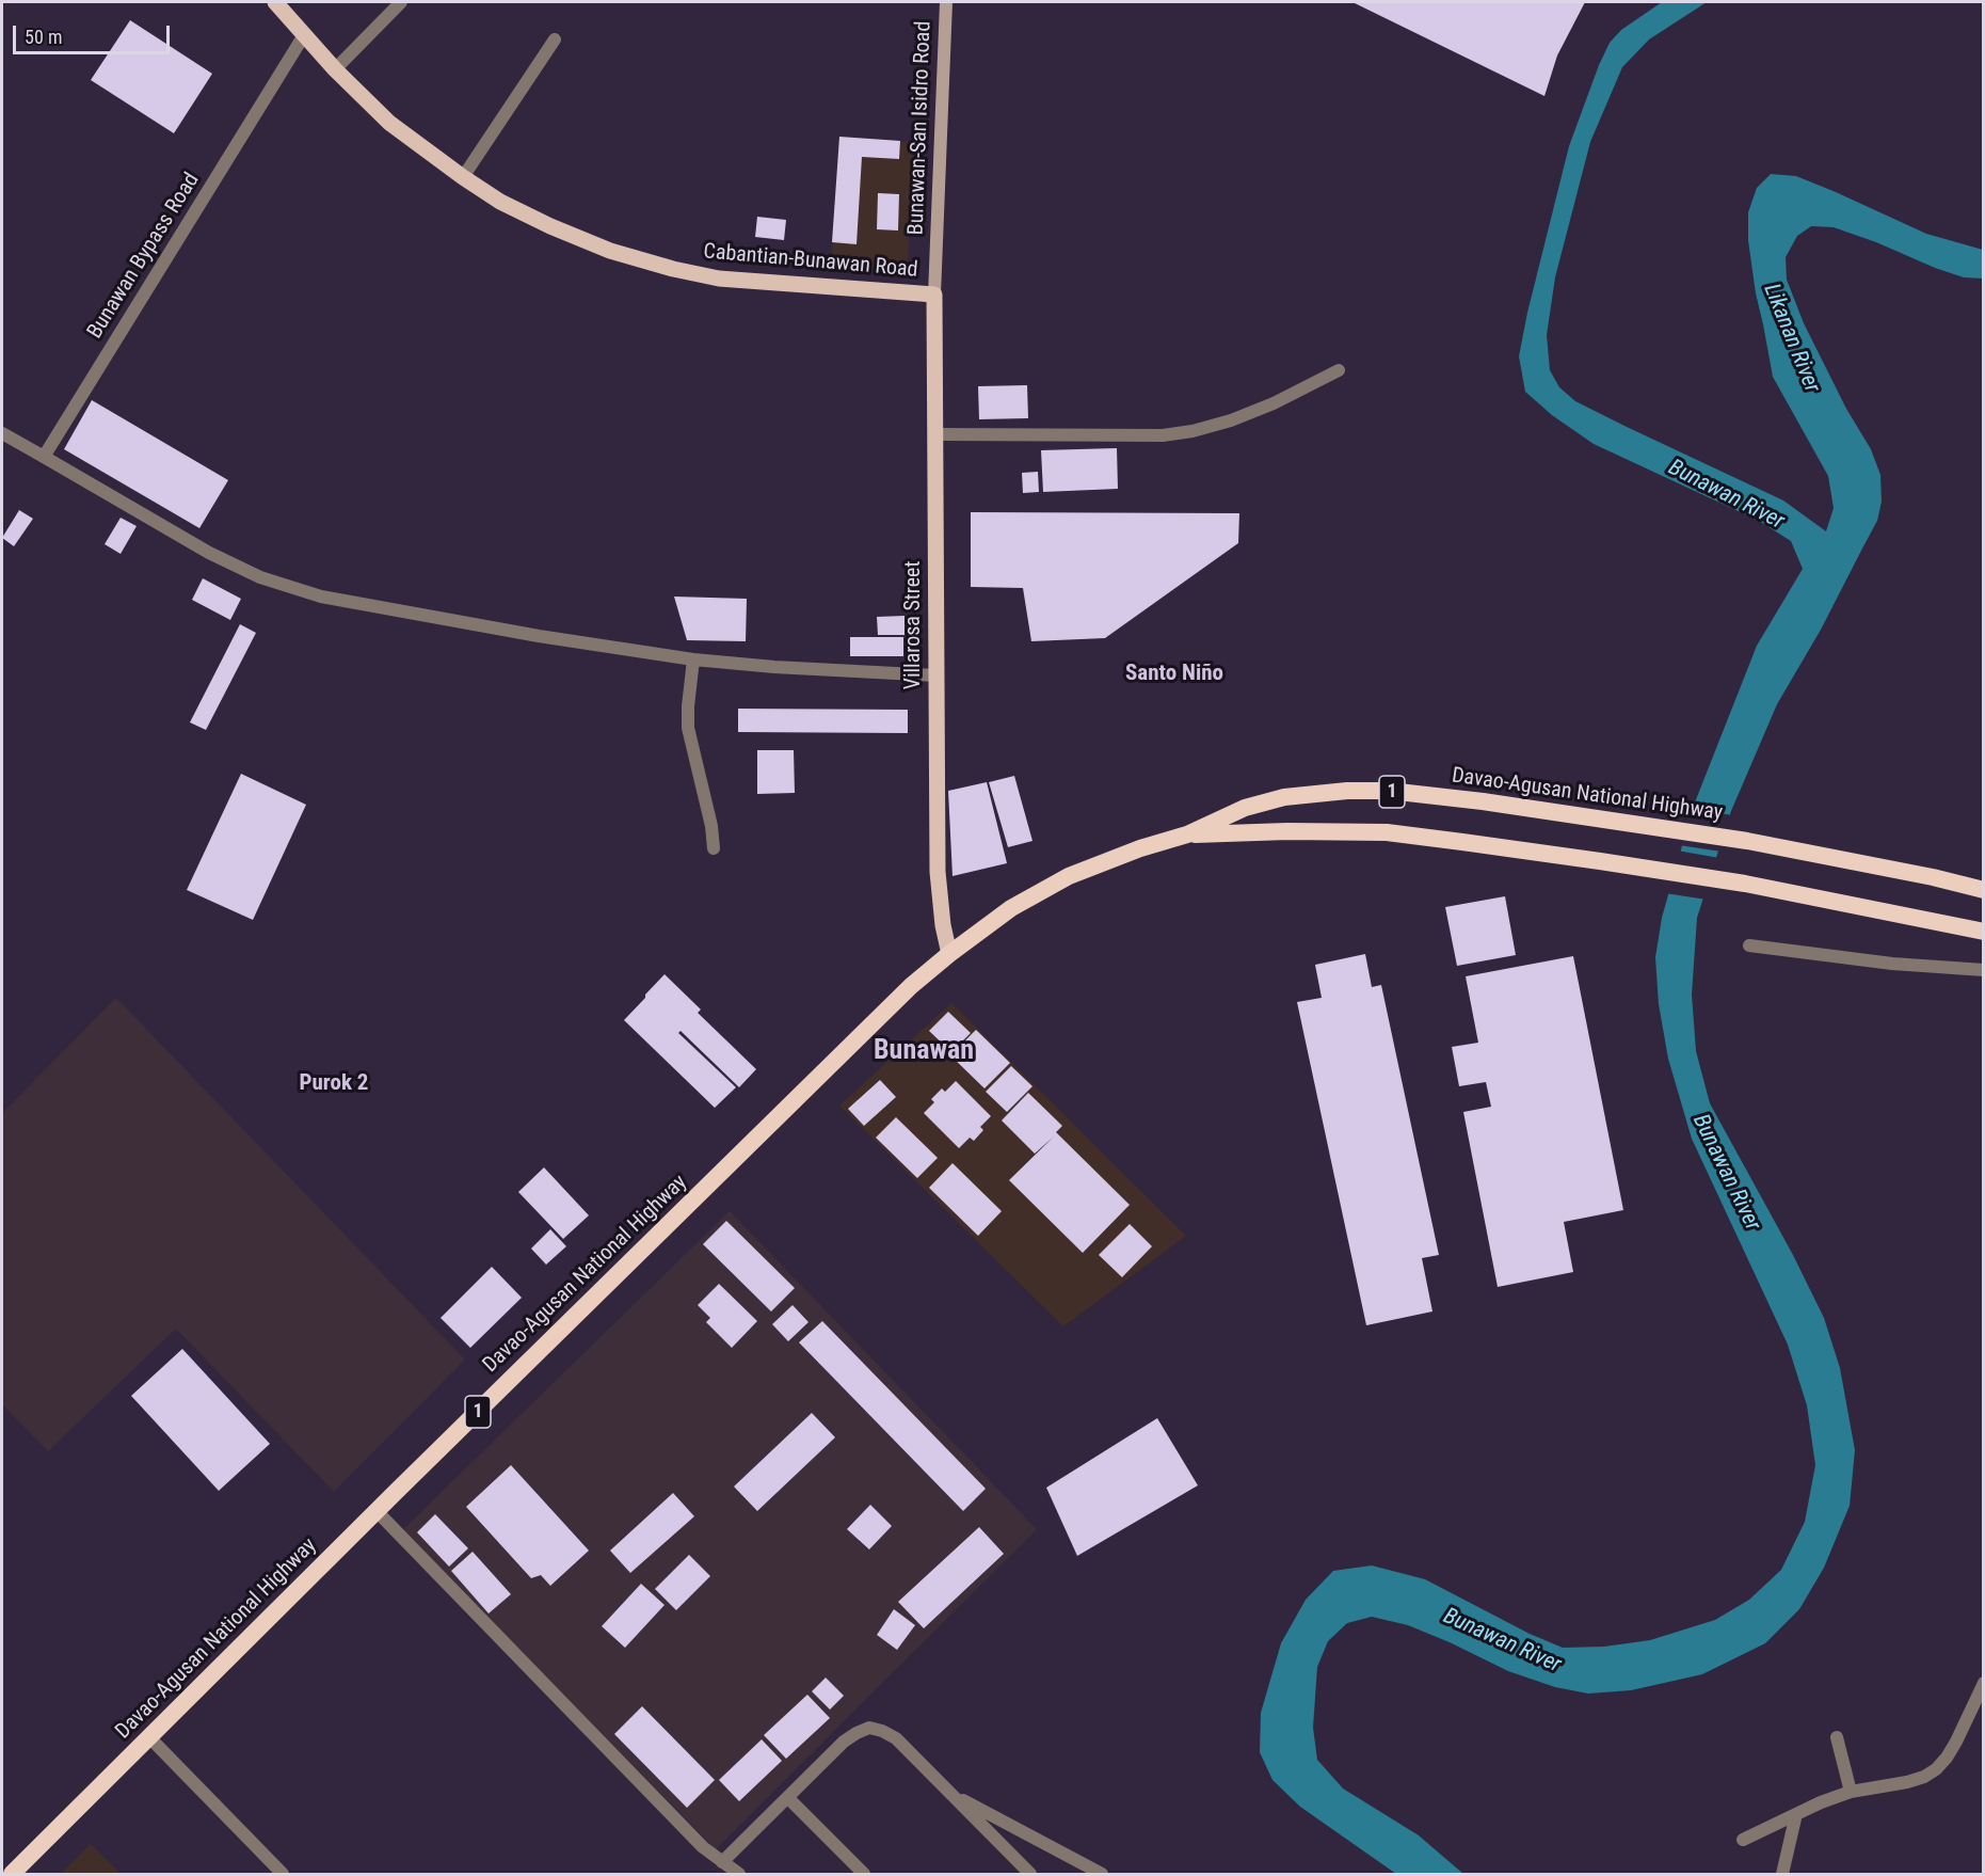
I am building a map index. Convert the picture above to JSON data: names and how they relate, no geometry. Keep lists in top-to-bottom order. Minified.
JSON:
{"streets":{"highway":["1","Davao-Agusan National Highway"],"main road":["Bunawan-San Isidro Road","Cabantian-Bunawan Road","Villarosa Street"],"street":["Bunawan Bypass Road"]},"crossings":[["Bunawan-San Isidro Road","Cabantian-Bunawan Road"],["Bunawan-San Isidro Road","Villarosa Street"],["Bunawan Bypass Road","Cabantian-Bunawan Road"],["Cabantian-Bunawan Road","Villarosa Street"],["Villarosa Street","Davao-Agusan National Highway"]],"districts":["Santo Niño","Bunawan","Purok 2"],"water":["Likanan River","Bunawan River"],"scale_bar":"50 m"}
